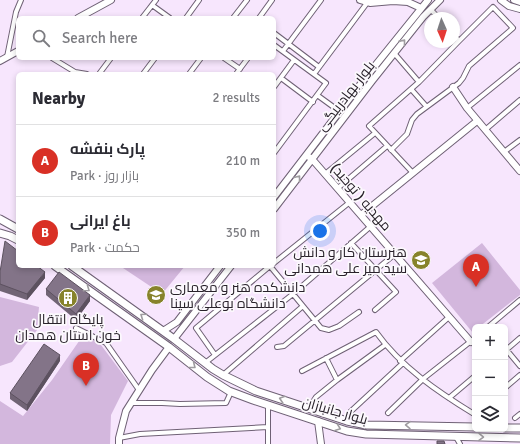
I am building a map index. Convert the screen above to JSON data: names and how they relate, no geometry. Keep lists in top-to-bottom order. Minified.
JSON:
{"streets":{"main road":["بلوار جانبازان"],"street":["بلوار بهادربیگی","مهدیه ( توحید)"]},"crossings":[["بلوار بهادربیگی","مهدیه ( توحید)"]],"places":{"school or university":["هنرستان کار و دانش سید میر علی همدانی","دانشکده هنر و معماری دانشگاه بوعلی سینا"],"building":["پایگاه انتقال خون استان همدان"]},"north":"bottom","page":{"search":"Search here","heading":["Nearby","2 results"],"list":[{"mark":"A","name":"پارک بنفشه","note":"Park · بازار روز","value":"210 m"},{"mark":"B","name":"باغ ایرانی","note":"Park · حکمت","value":"350 m"}],"pins":["A","B"],"map_buttons":["+","−"]}}
